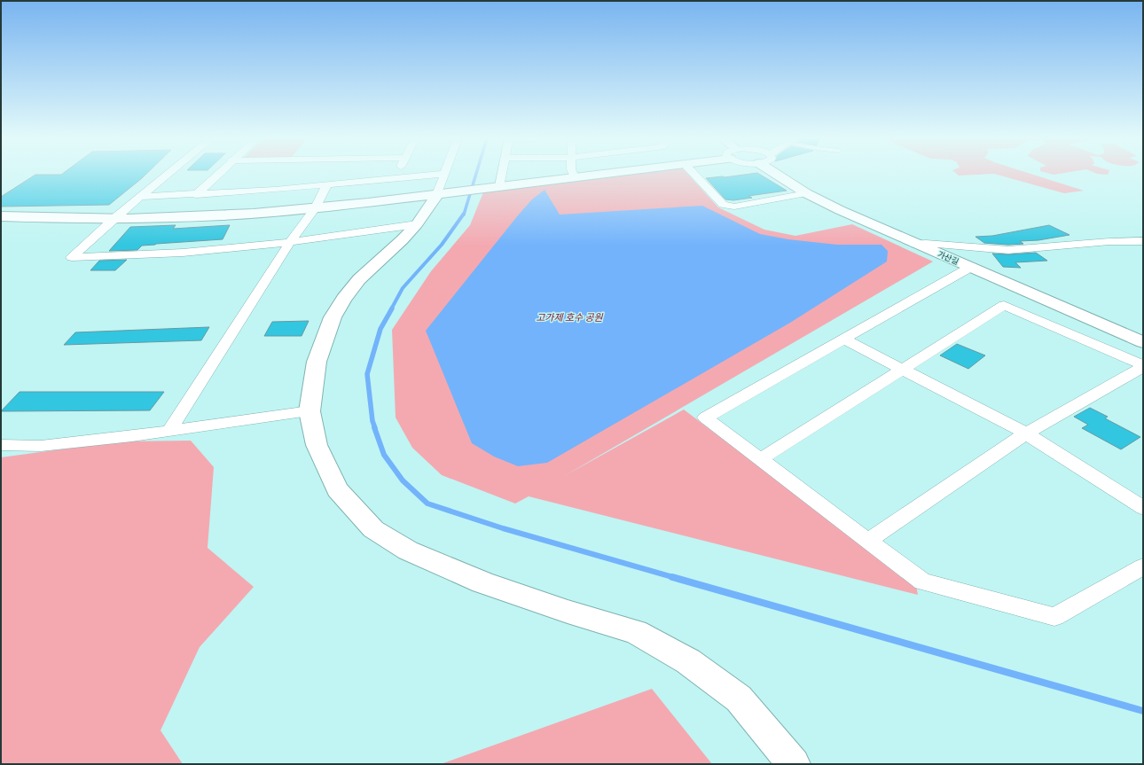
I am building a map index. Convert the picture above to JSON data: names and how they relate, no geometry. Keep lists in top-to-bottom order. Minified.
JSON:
{"streets":{"street":["가산길"]},"parks":["고가제 호수 공원"]}
